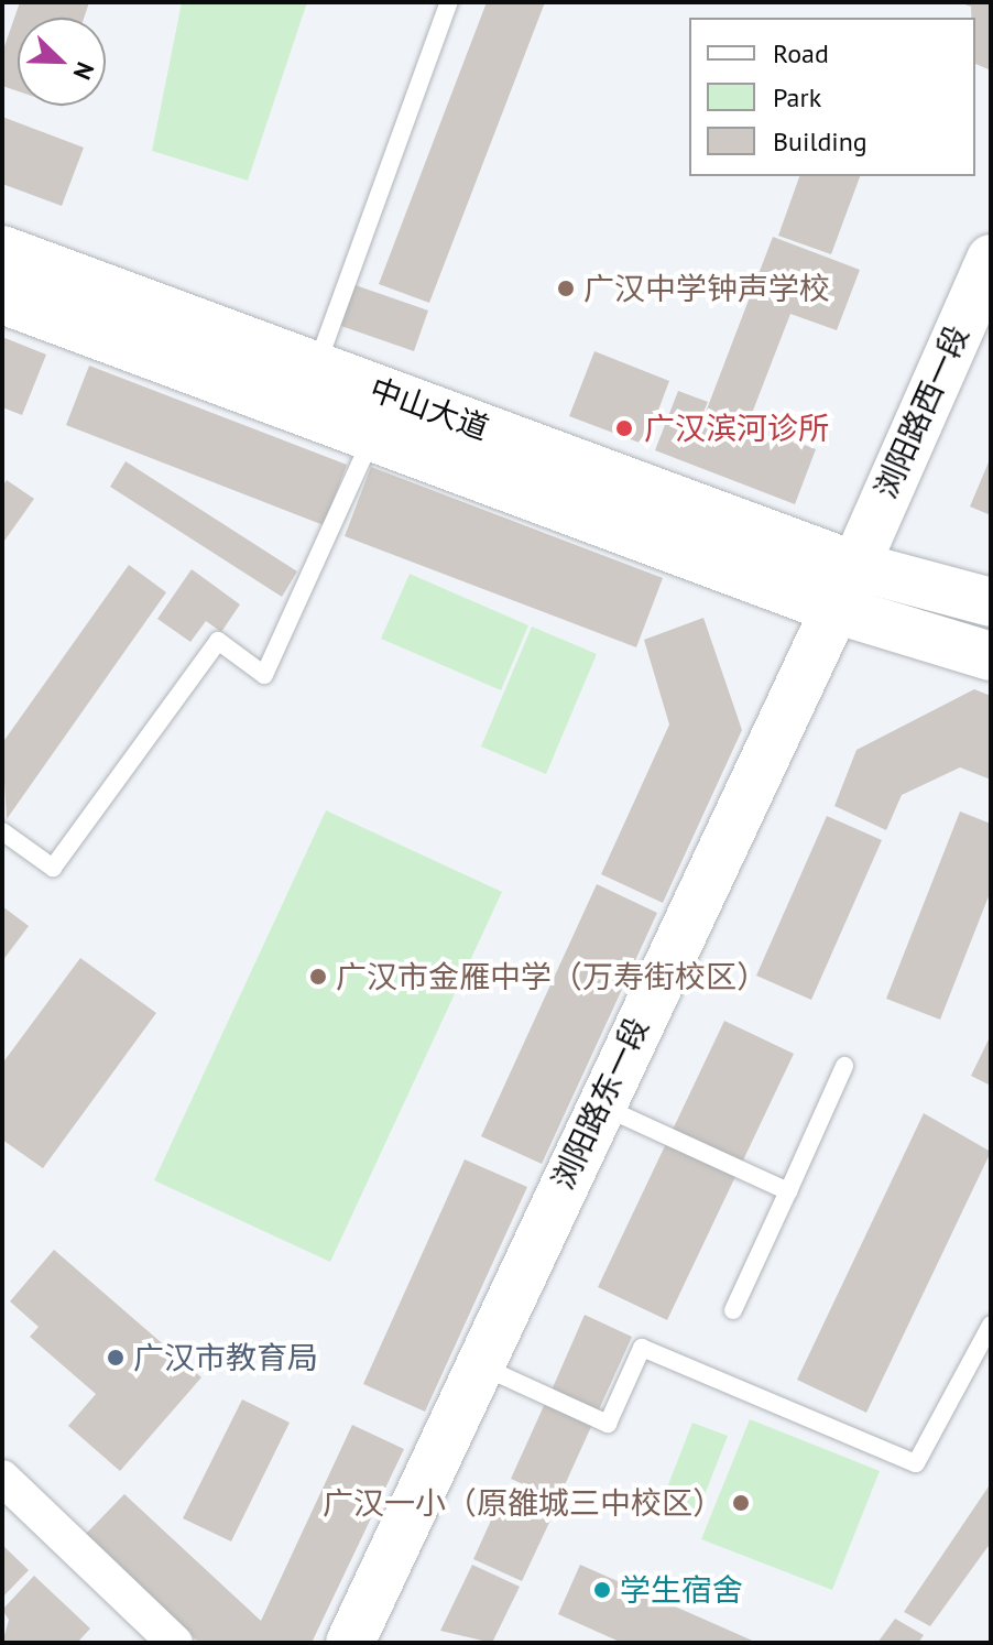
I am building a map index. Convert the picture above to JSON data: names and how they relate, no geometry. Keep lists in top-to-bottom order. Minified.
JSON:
{"streets":{"main road":["中山大道","浏阳路西一段","浏阳路东一段"]},"crossings":[["中山大道","浏阳路西一段"],["中山大道","浏阳路东一段"],["浏阳路西一段","浏阳路东一段"]],"places":["广汉中学钟声学校","广汉滨河诊所","广汉市金雁中学（万寿街校区）","广汉市教育局","广汉一小（原雒城三中校区）","学生宿舍"],"legend":["Road","Park","Building"],"north":"bottom right"}
